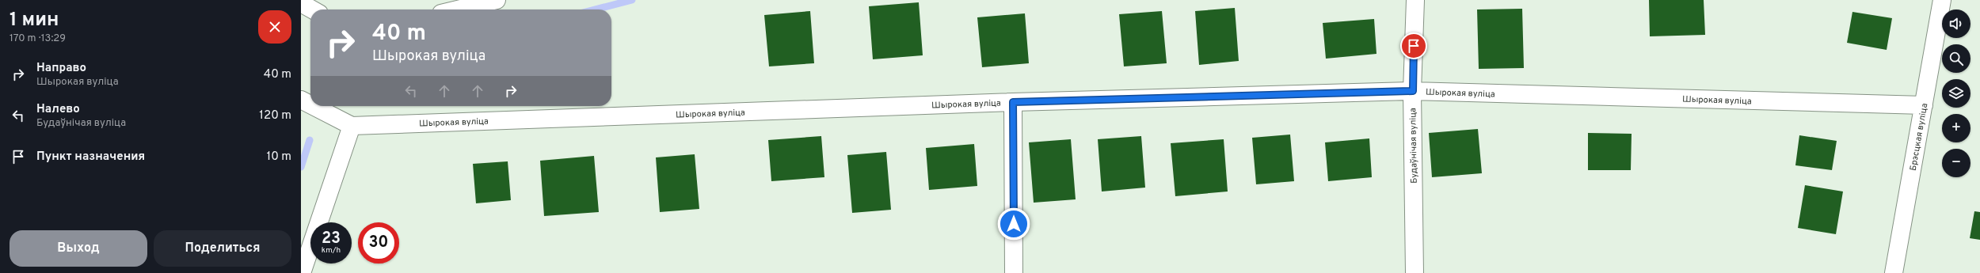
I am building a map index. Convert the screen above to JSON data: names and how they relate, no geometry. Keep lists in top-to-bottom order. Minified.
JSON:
{"streets":{"street":["Шырокая вуліца","Брэсцкая вуліца","Будаўнічая вуліца"]},"crossings":[["Шырокая вуліца","Брэсцкая вуліца"],["Шырокая вуліца","Будаўнічая вуліца"]],"page":{"heading":["1 мин","170 m · 13:29"],"map_buttons":["+","−"],"turn":["40 m","Шырокая вуліца"],"list":[{"name":"Направо","note":"Шырокая вуліца","value":"40 m"},{"name":"Налево","note":"Будаўнічая вуліца","value":"120 m"},{"name":"Пункт назначения","value":"10 m"}],"speed":"23 km/h","limit":"30","buttons":["Выход","Поделиться"]}}
